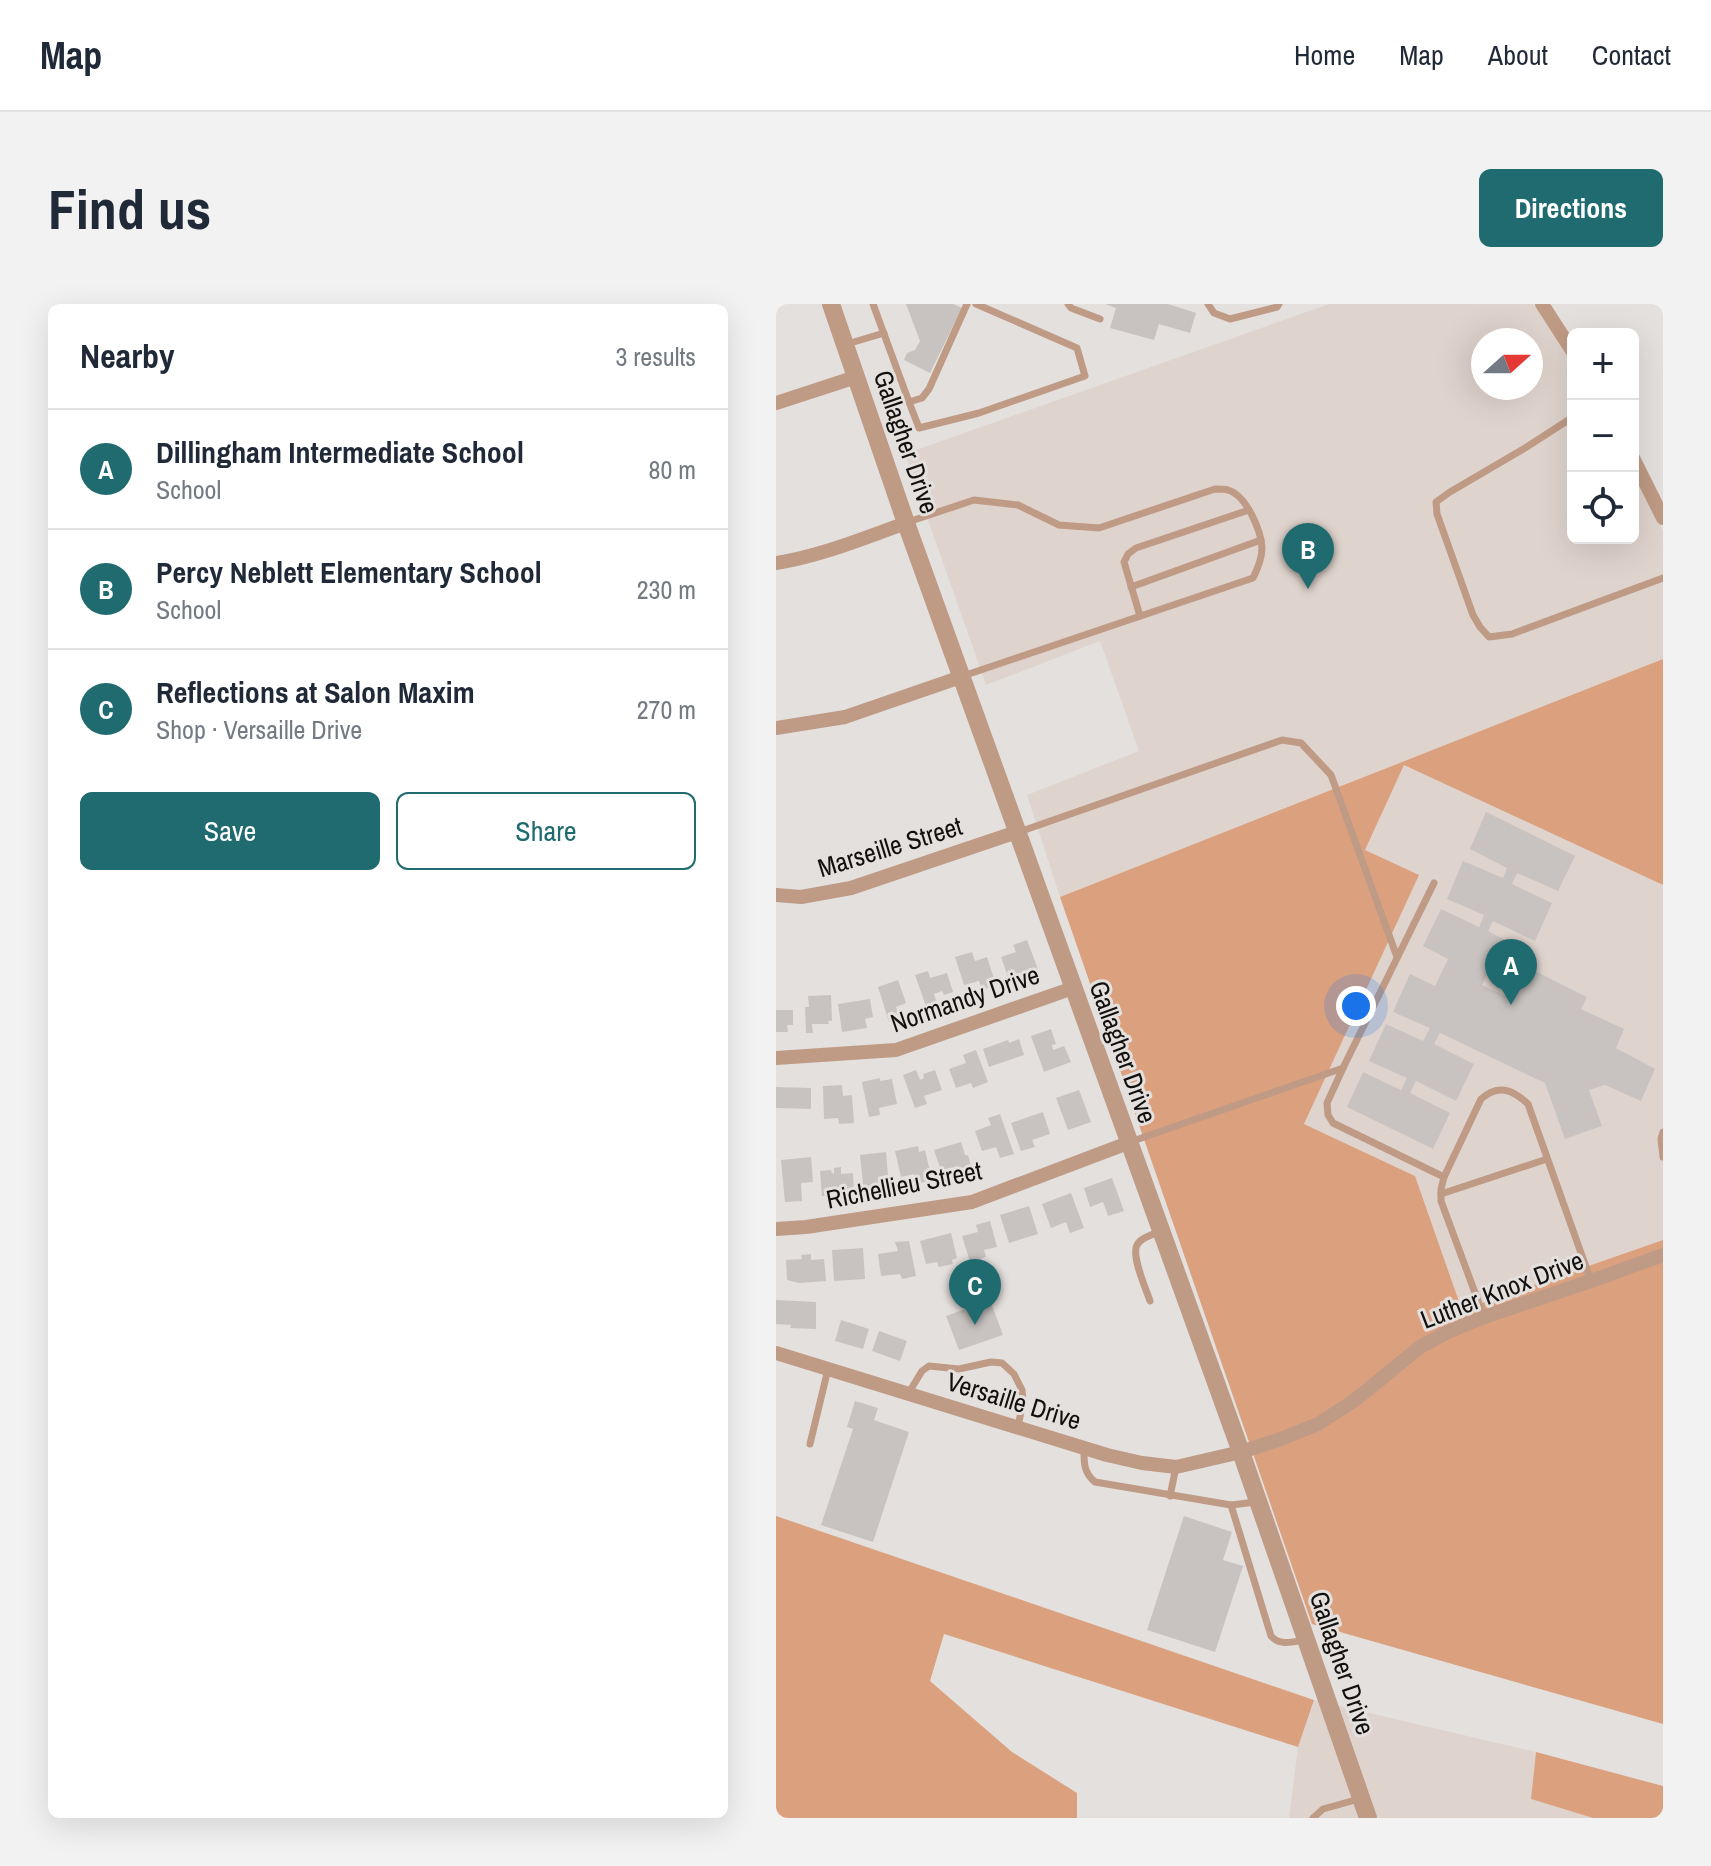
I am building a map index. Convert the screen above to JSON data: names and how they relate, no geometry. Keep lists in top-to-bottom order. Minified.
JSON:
{"streets":{"street":["Gallagher Drive","Marseille Street","Normandy Drive","Richellieu Street","Luther Knox Drive","Versaille Drive"]},"crossings":[["Gallagher Drive","Marseille Street"],["Gallagher Drive","Normandy Drive"],["Gallagher Drive","Richellieu Street"],["Gallagher Drive","Luther Knox Drive"],["Gallagher Drive","Versaille Drive"],["Luther Knox Drive","Versaille Drive"]],"north":"right","page":{"header":"Map","nav":["Home","Map","About","Contact"],"buttons":["Directions",["Save","Share"]],"title":"Find us","heading":["Nearby","3 results"],"map_buttons":["+","−"],"list":[{"mark":"A","name":"Dillingham Intermediate School","note":"School","value":"80 m"},{"mark":"B","name":"Percy Neblett Elementary School","note":"School","value":"230 m"},{"mark":"C","name":"Reflections at Salon Maxim","note":"Shop · Versaille Drive","value":"270 m"}],"pins":["B","A","C"]}}
